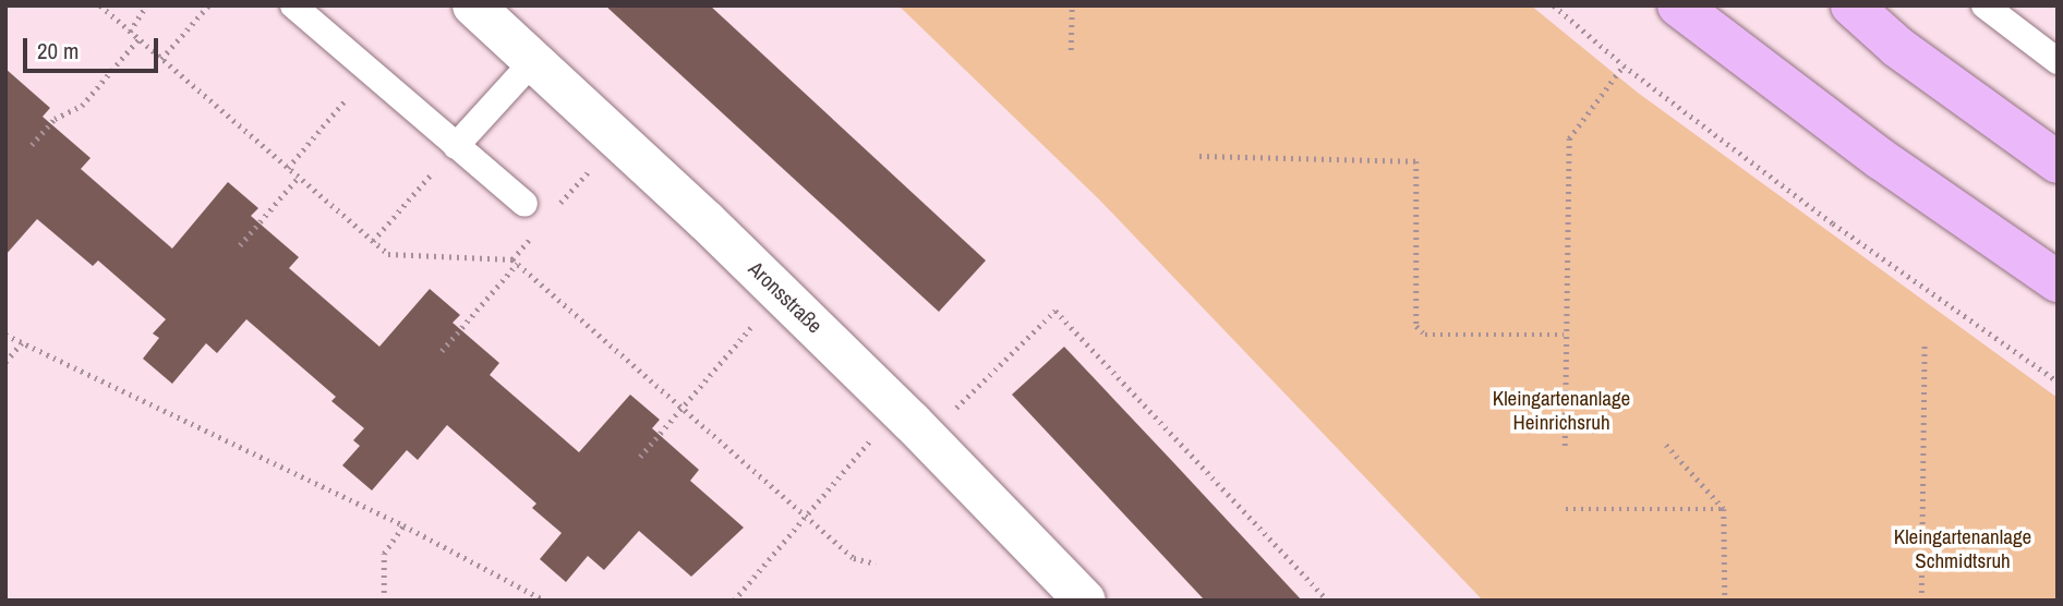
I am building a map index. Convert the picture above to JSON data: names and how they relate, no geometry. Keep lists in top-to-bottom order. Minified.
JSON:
{"streets":{"street":["Aronsstraße"]},"parks":["Kleingartenanlage Heinrichsruh","Kleingartenanlage Schmidtsruh"],"scale_bar":"20 m"}
